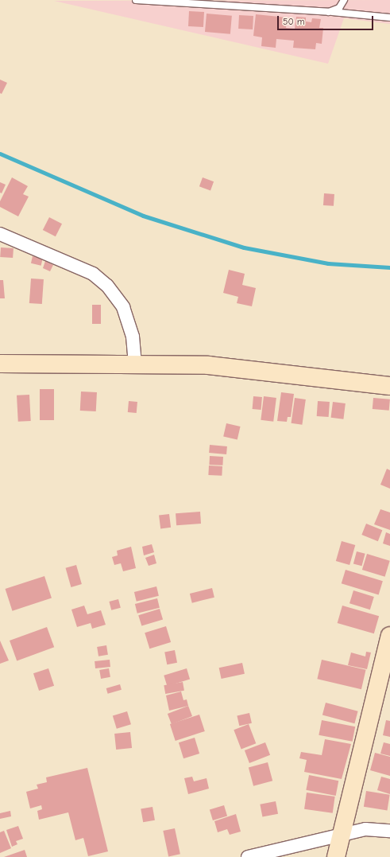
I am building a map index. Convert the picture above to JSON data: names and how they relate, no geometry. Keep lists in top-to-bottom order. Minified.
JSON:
{"scale_bar":"50 m"}
